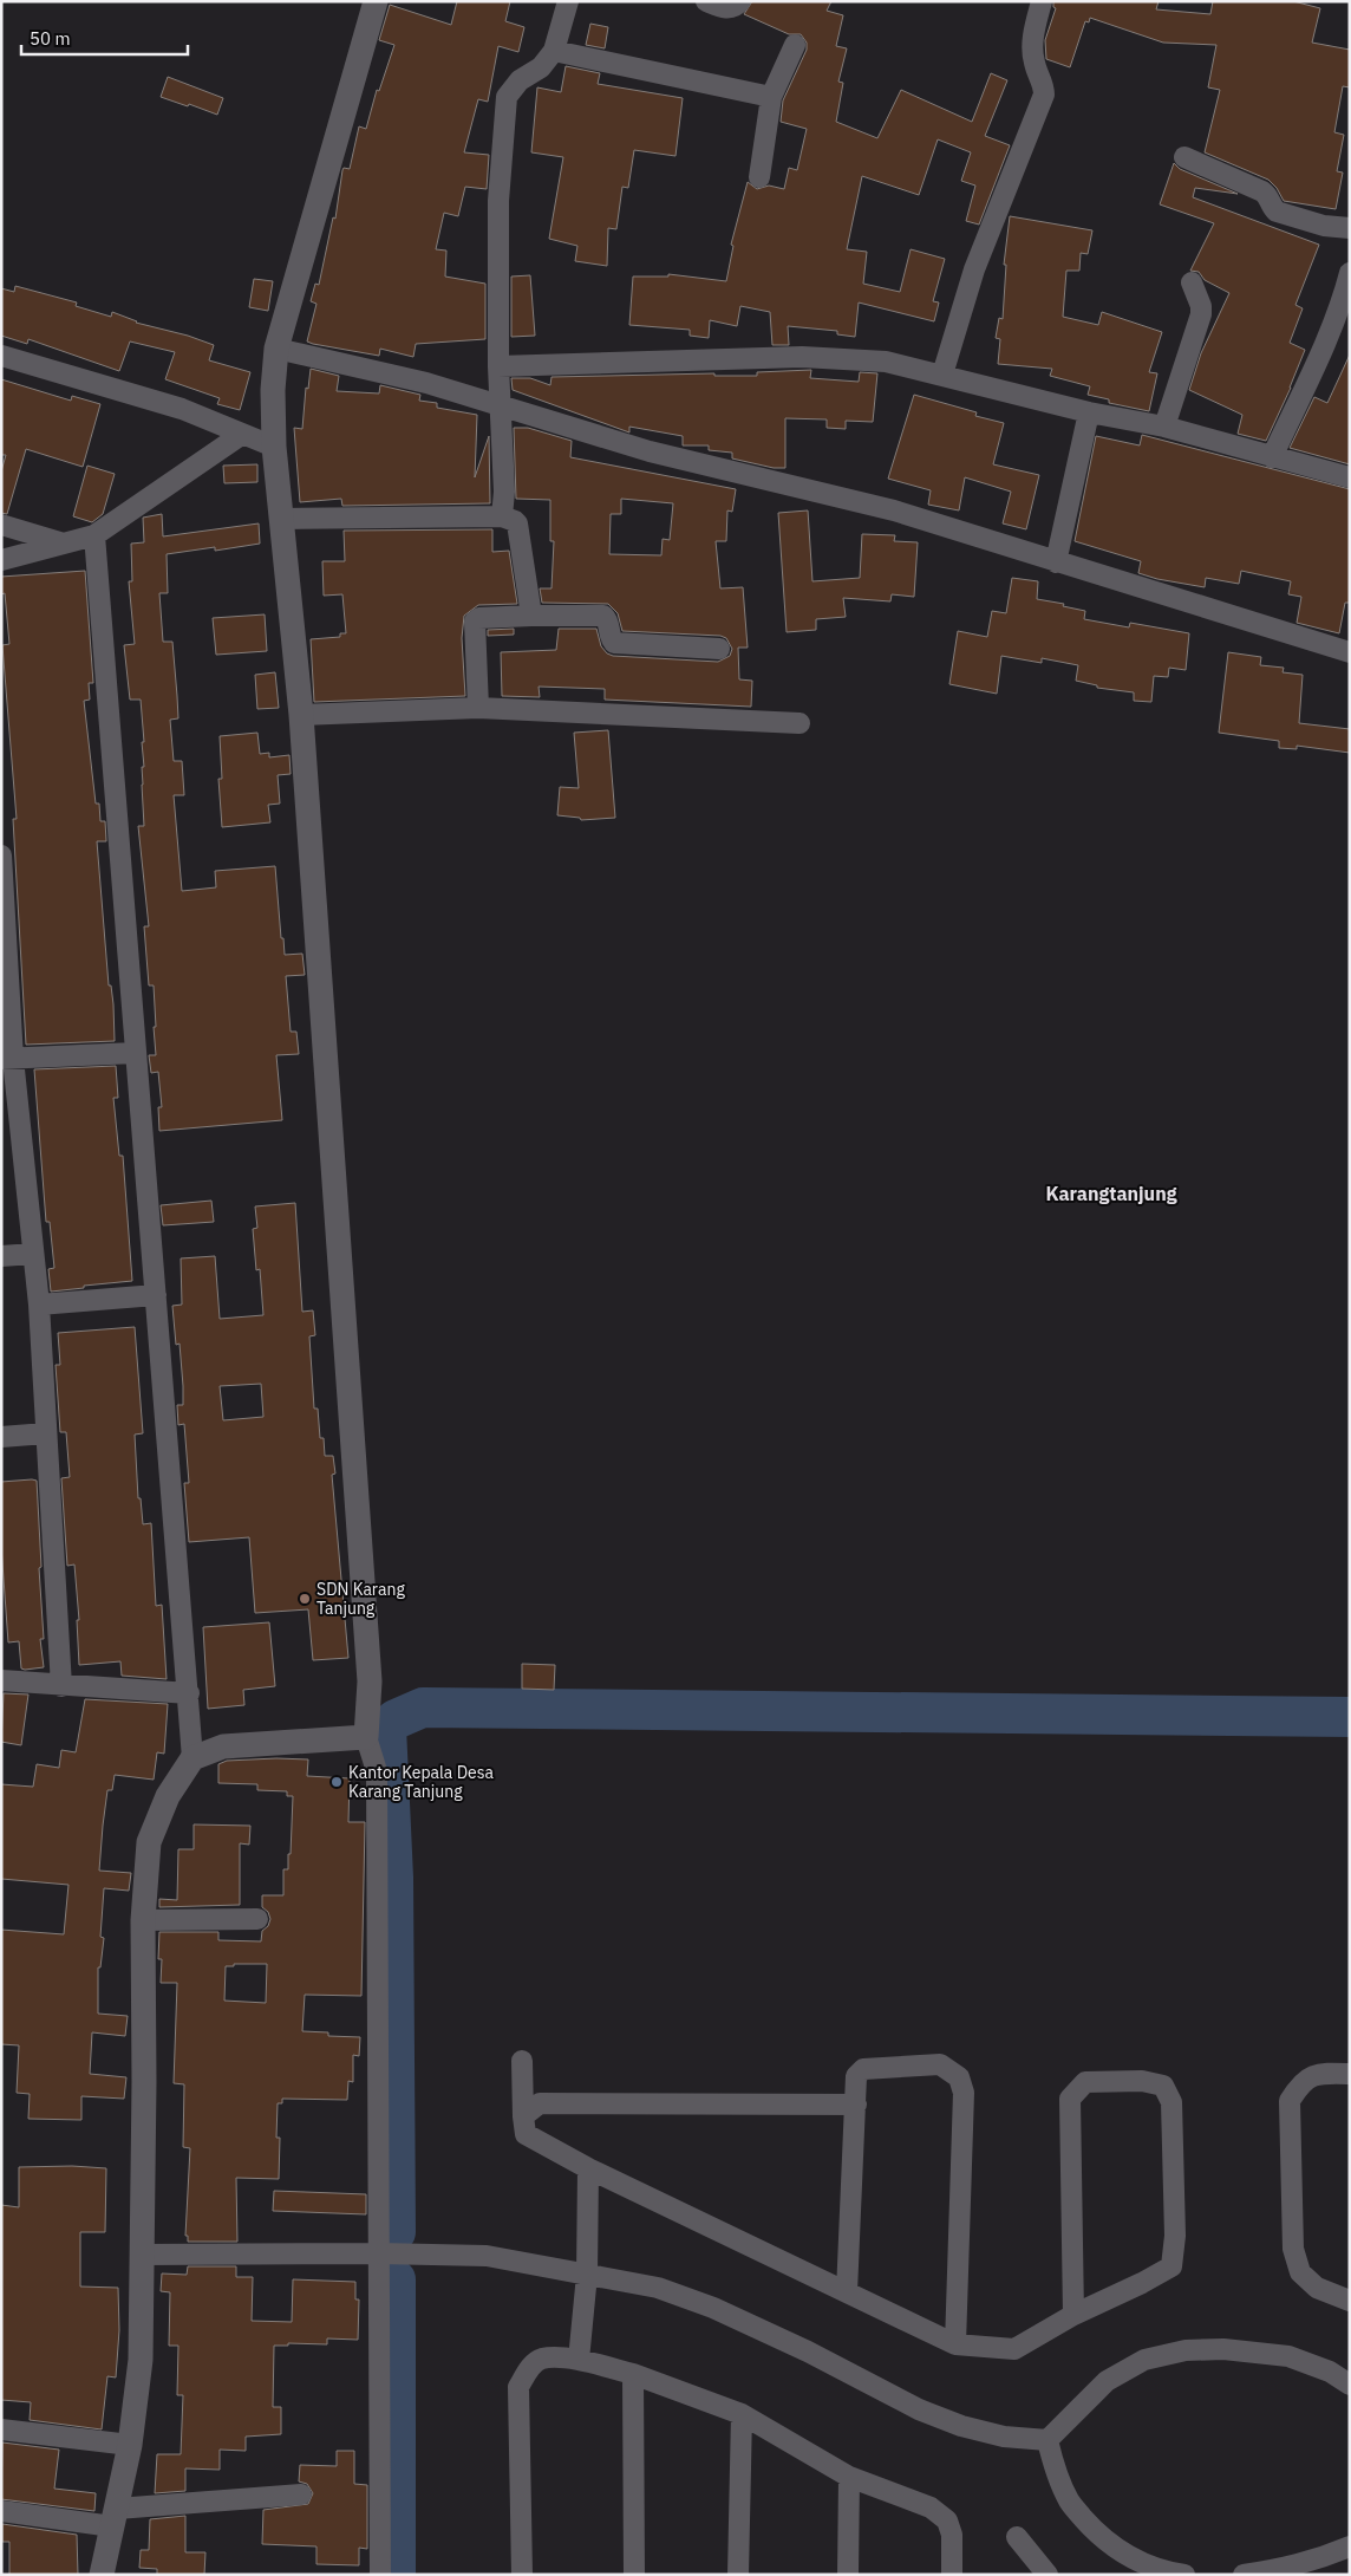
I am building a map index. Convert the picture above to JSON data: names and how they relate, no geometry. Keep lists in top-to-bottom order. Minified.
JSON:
{"districts":["Karangtanjung"],"places":["SDN Karang Tanjung","Kantor Kepala Desa Karang Tanjung"],"scale_bar":"50 m"}
